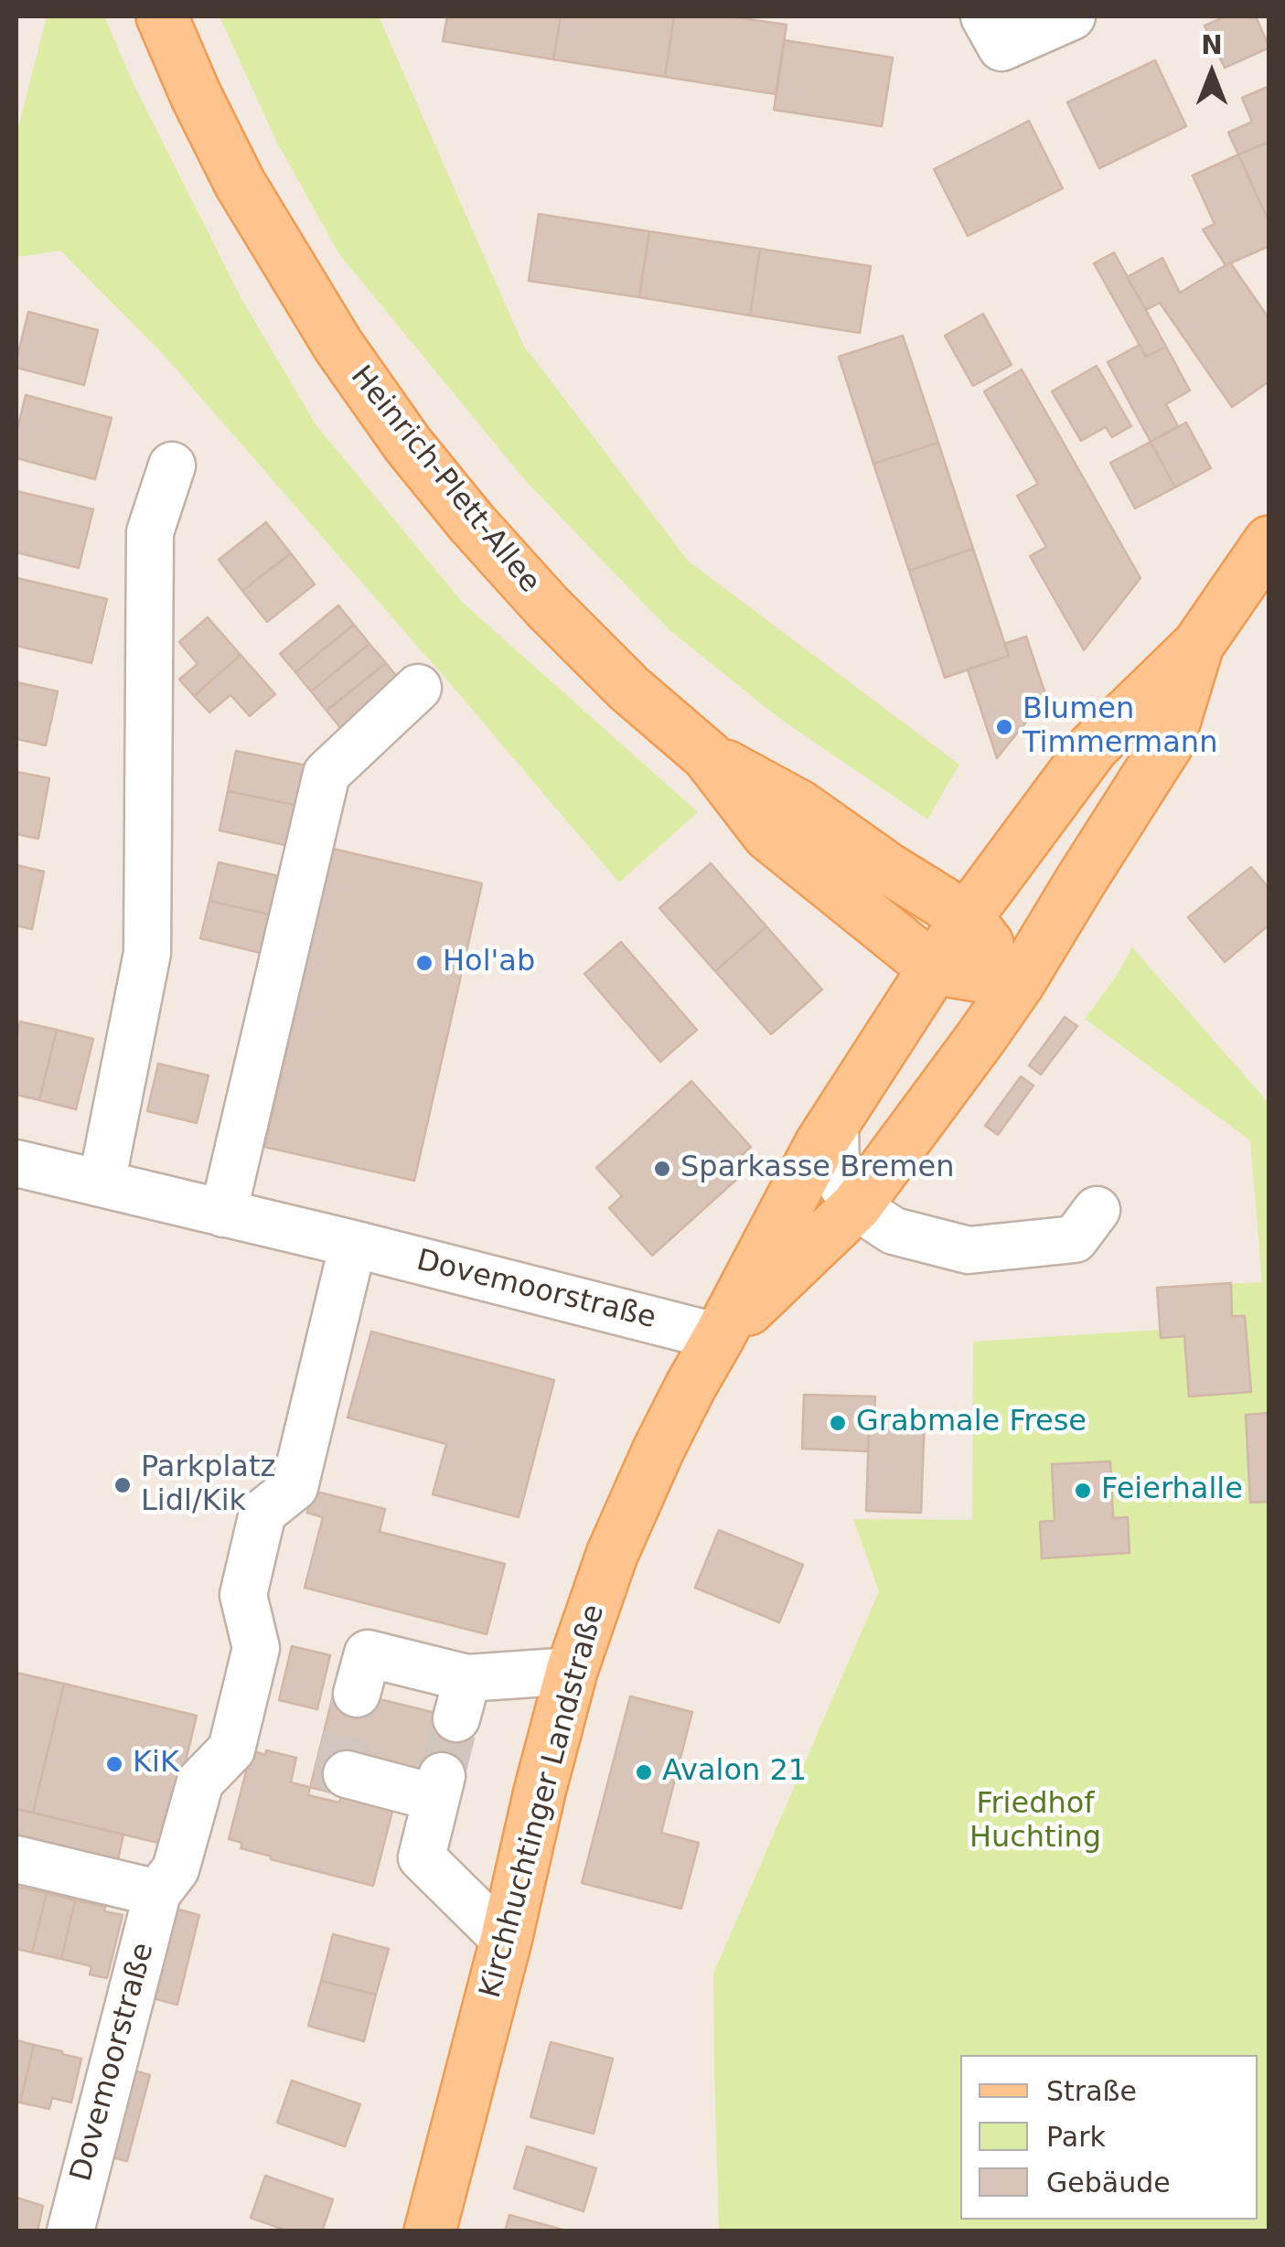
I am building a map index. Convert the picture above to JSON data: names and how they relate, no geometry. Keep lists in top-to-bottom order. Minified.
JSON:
{"streets":{"main road":["Heinrich-Plett-Allee","Kirchhuchtinger Landstraße"],"street":["Dovemoorstraße"]},"crossings":[["Heinrich-Plett-Allee","Kirchhuchtinger Landstraße"],["Dovemoorstraße","Kirchhuchtinger Landstraße"]],"parks":["Friedhof Huchting"],"places":["Blumen Timmermann","Hol'ab","Sparkasse Bremen","Grabmale Frese","Parkplatz Lidl/Kik","Feierhalle","KiK","Avalon 21"],"legend":["Straße","Park","Gebäude"],"north":"top"}
